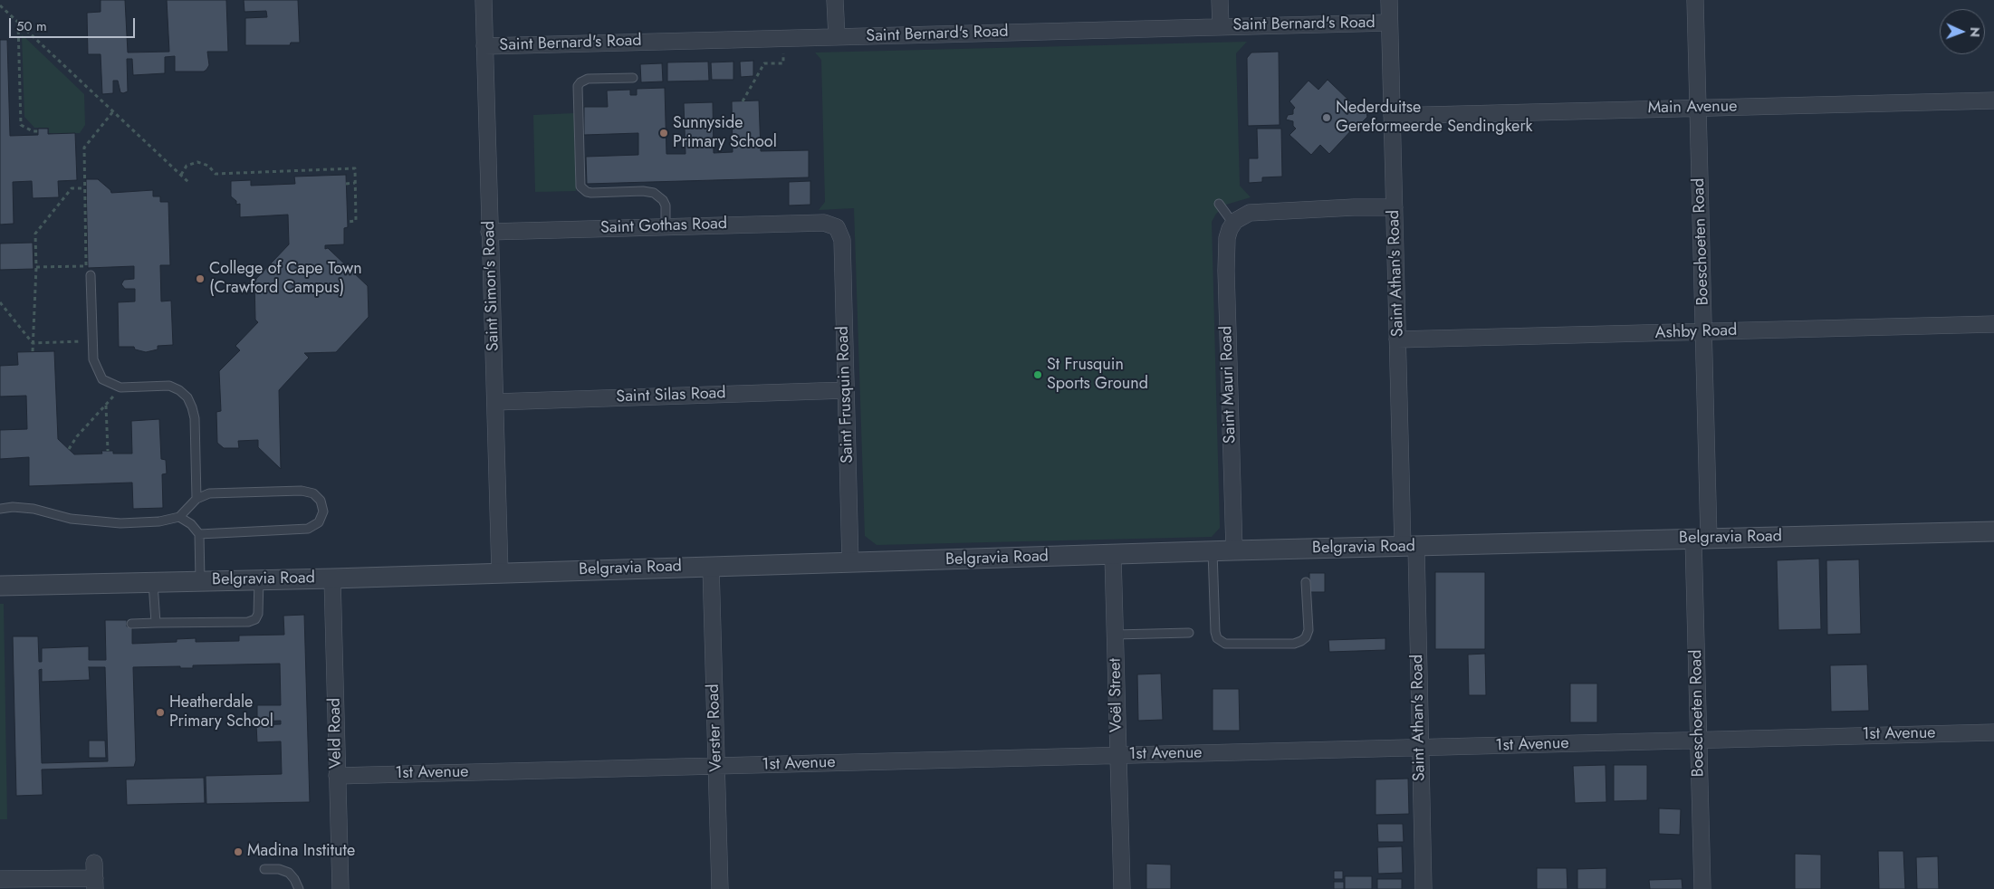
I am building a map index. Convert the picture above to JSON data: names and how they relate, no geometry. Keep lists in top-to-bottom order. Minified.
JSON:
{"streets":{"street":["Saint Bernard's Road","Main Avenue","Saint Gothas Road","Boeschoeten Road","Saint Athan's Road","Saint Simon's Road","Ashby Road","Saint Mauri Road","Saint Frusquin Road","Saint Silas Road","Belgravia Road","Voël Street","Verster Road","Veld Road","1st Avenue"]},"crossings":[["Saint Bernard's Road","Saint Athan's Road"],["Saint Bernard's Road","Saint Simon's Road"],["Main Avenue","Boeschoeten Road"],["Main Avenue","Saint Athan's Road"],["Saint Gothas Road","Saint Simon's Road"],["Saint Gothas Road","Saint Frusquin Road"],["Boeschoeten Road","Ashby Road"],["Boeschoeten Road","Belgravia Road"],["Boeschoeten Road","1st Avenue"],["Saint Athan's Road","Ashby Road"],["Saint Athan's Road","Belgravia Road"],["Saint Athan's Road","1st Avenue"],["Saint Simon's Road","Saint Silas Road"],["Saint Simon's Road","Belgravia Road"],["Saint Mauri Road","Belgravia Road"],["Saint Frusquin Road","Saint Silas Road"],["Saint Frusquin Road","Belgravia Road"],["Belgravia Road","Voël Street"],["Belgravia Road","Verster Road"],["Belgravia Road","Veld Road"],["Voël Street","1st Avenue"],["Verster Road","1st Avenue"],["Veld Road","1st Avenue"]],"places":["Nederduitse Gereformeerde Sendingkerk","Sunnyside Primary School","College of Cape Town (Crawford Campus)","St Frusquin Sports Ground","Heatherdale Primary School","Madina Institute"],"scale_bar":"50 m","north":"right"}
